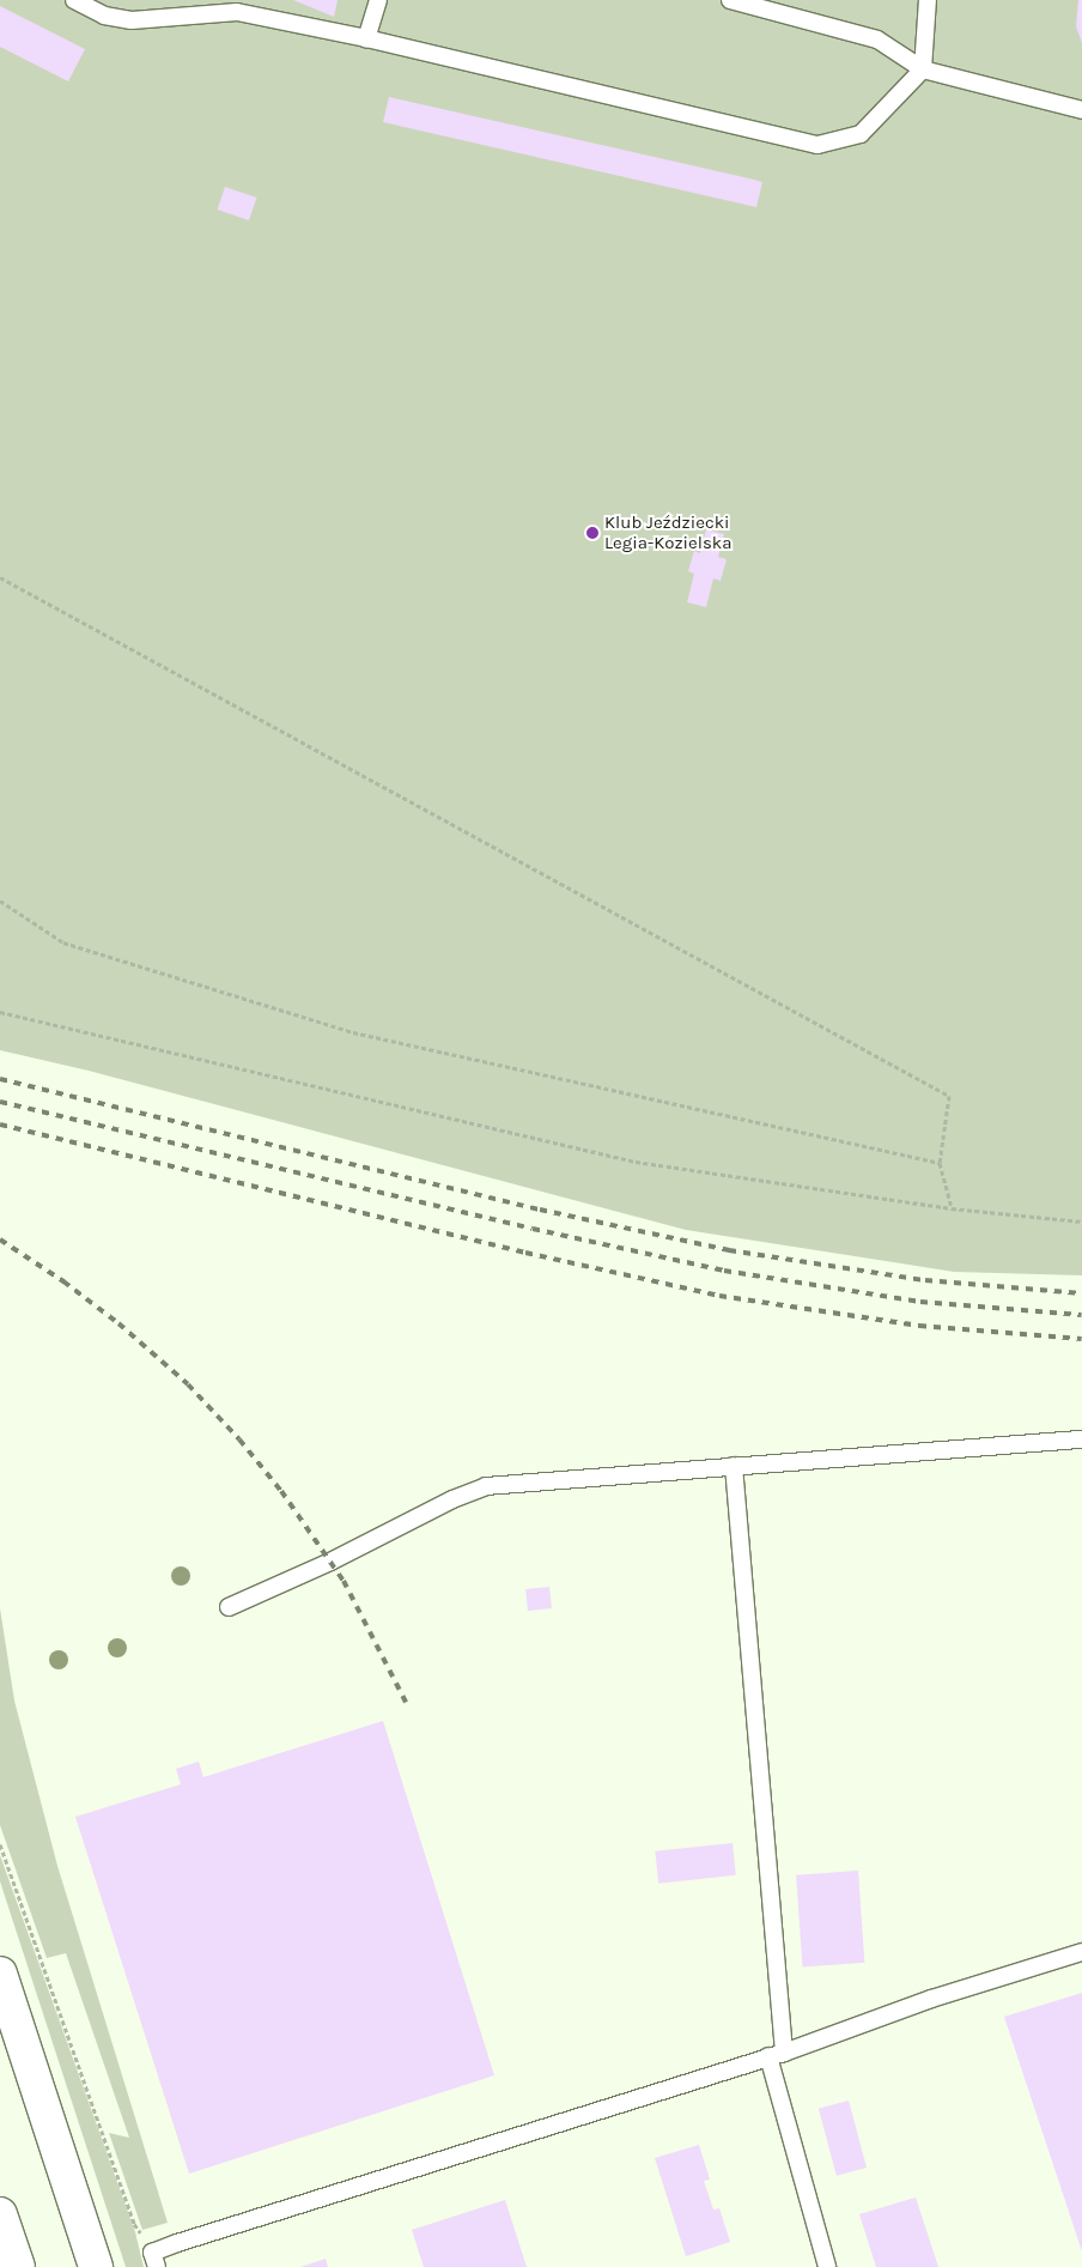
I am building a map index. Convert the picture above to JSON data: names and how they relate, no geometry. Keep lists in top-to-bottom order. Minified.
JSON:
{"places":["Klub Jeździecki Legia-Kozielska"]}
